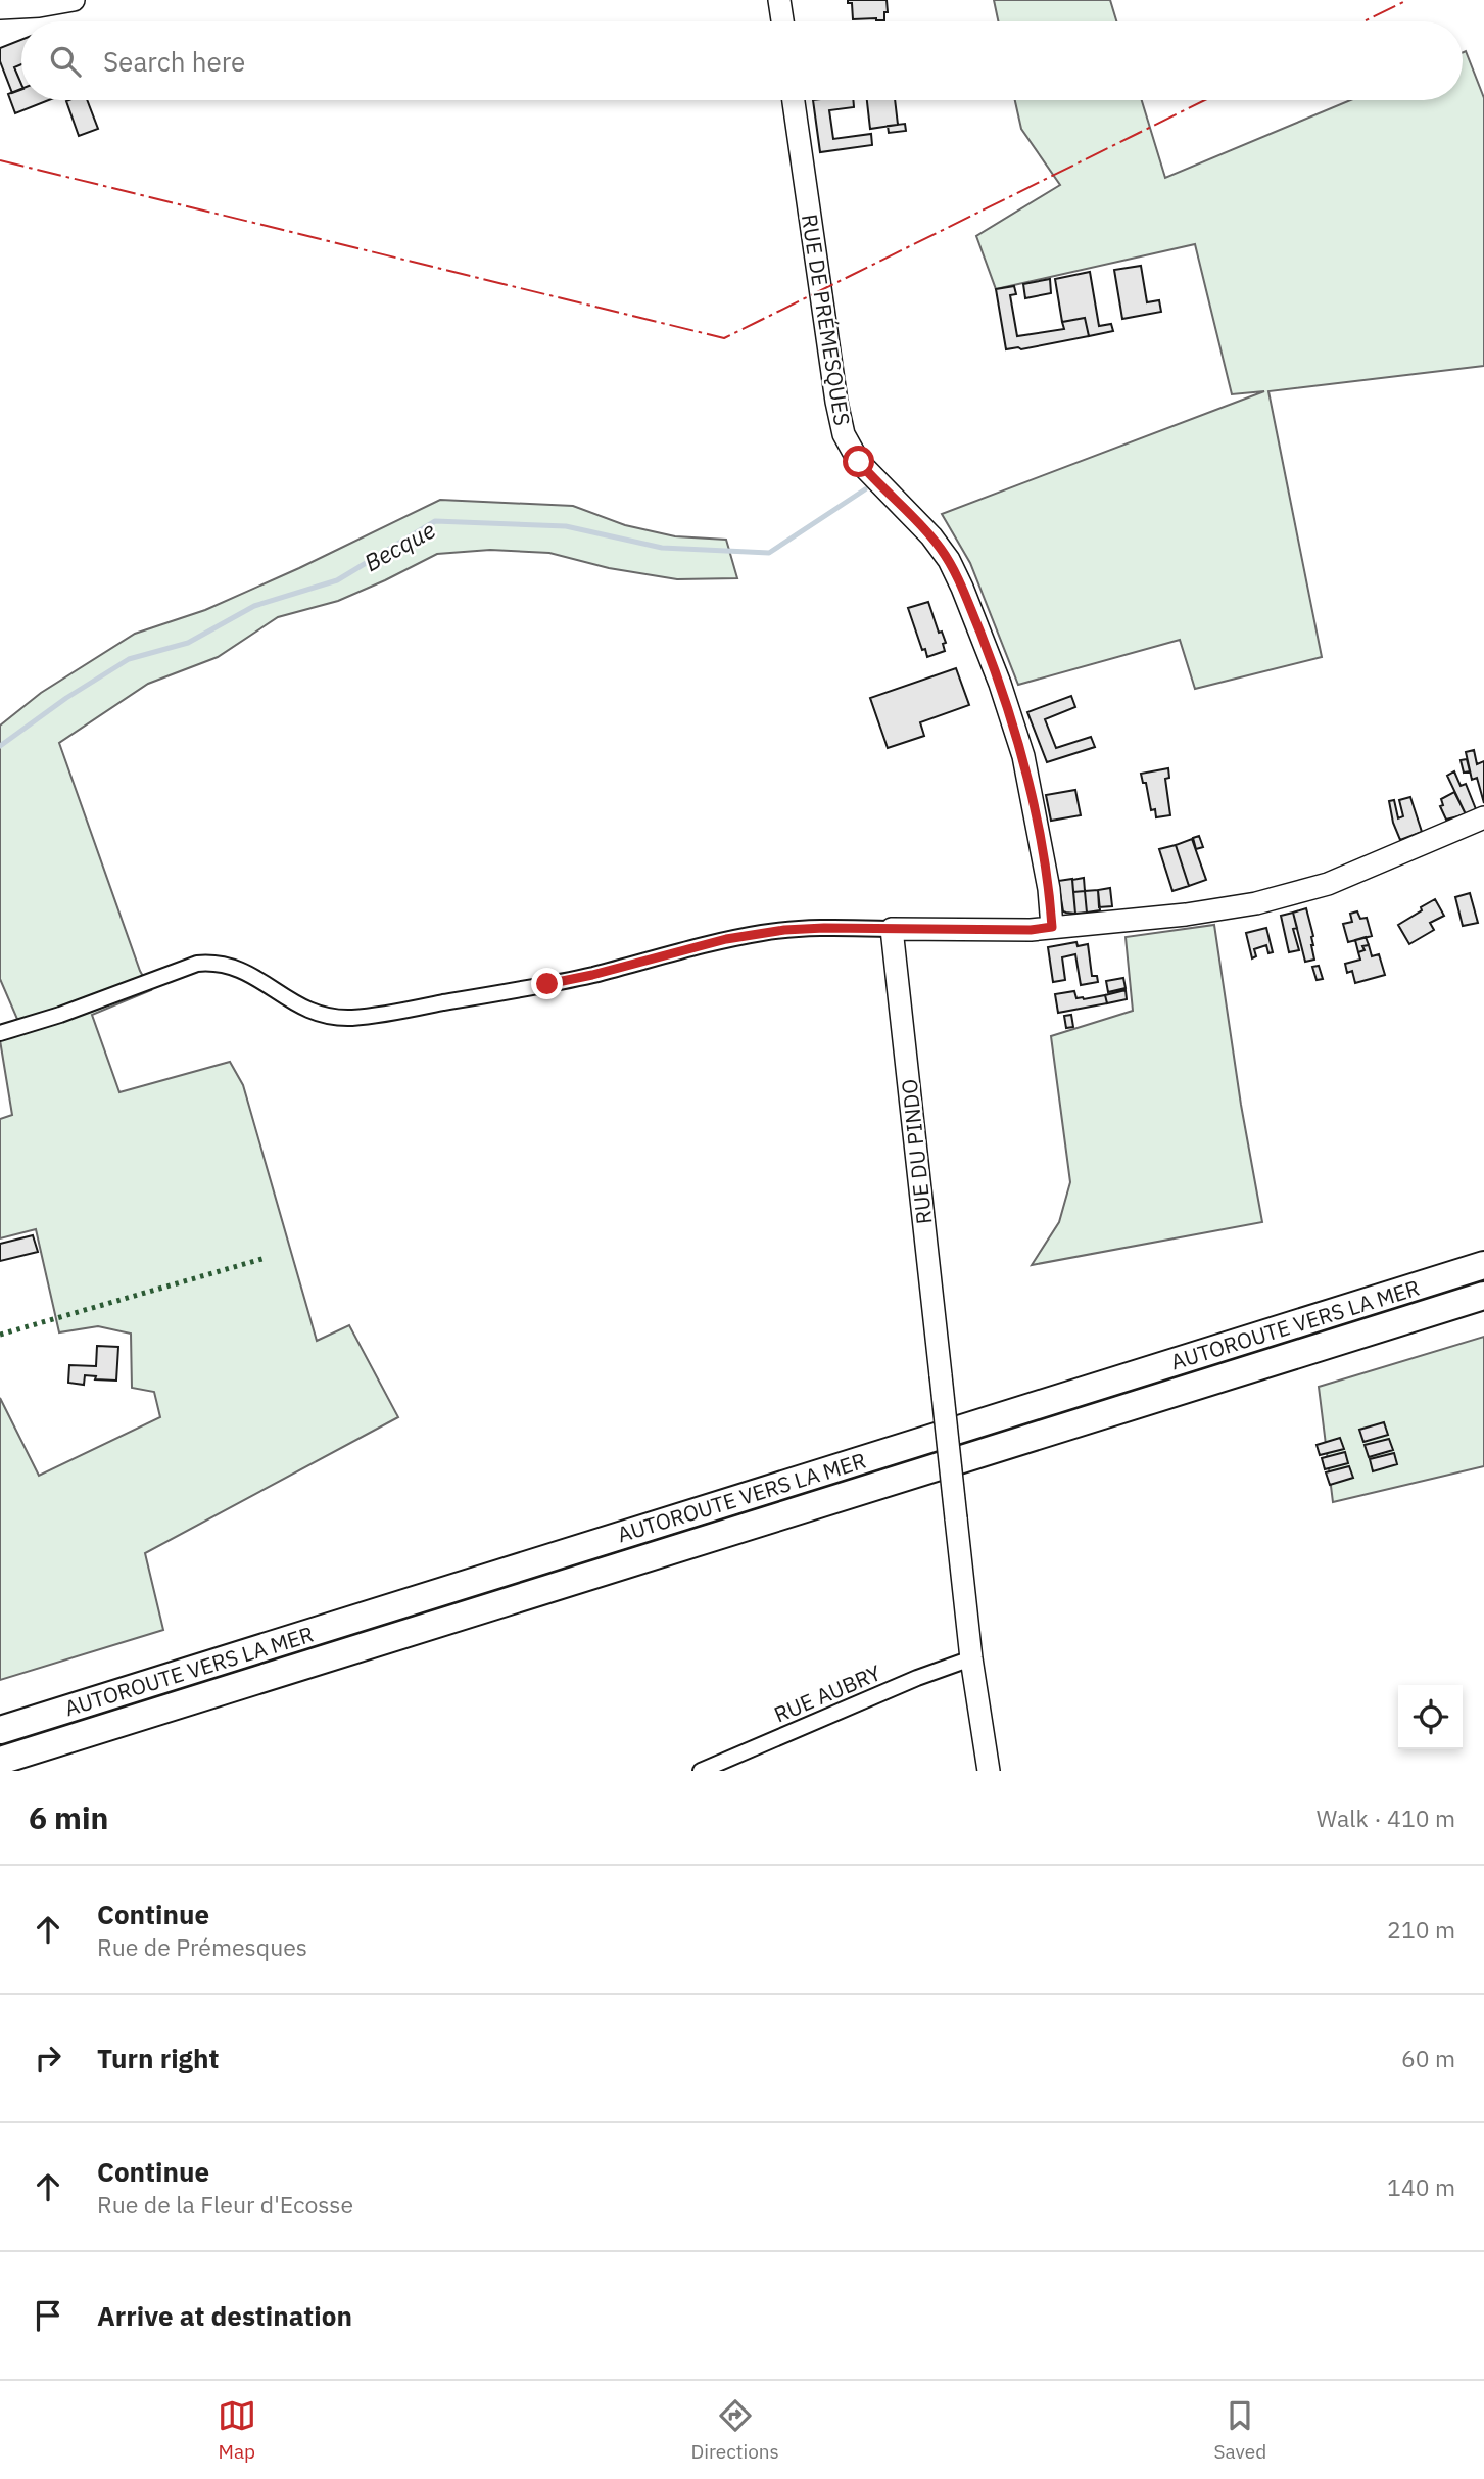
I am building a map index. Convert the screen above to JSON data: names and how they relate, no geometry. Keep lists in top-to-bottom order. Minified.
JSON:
{"streets":{"highway":["AUTOROUTE VERS LA MER"],"street":["RUE DE PRÉMESQUES","RUE DU PINDO","RUE AUBRY"]},"crossings":[["RUE DU PINDO","RUE AUBRY"]],"water":["Becque"],"page":{"search":"Search here","heading":["6 min","Walk · 410 m"],"list":[["Continue","Rue de Prémesques","210 m"],["Turn right","60 m"],["Continue","Rue de la Fleur d'Ecosse","140 m"],"Arrive at destination"],"nav":["Map","Directions","Saved"]}}
